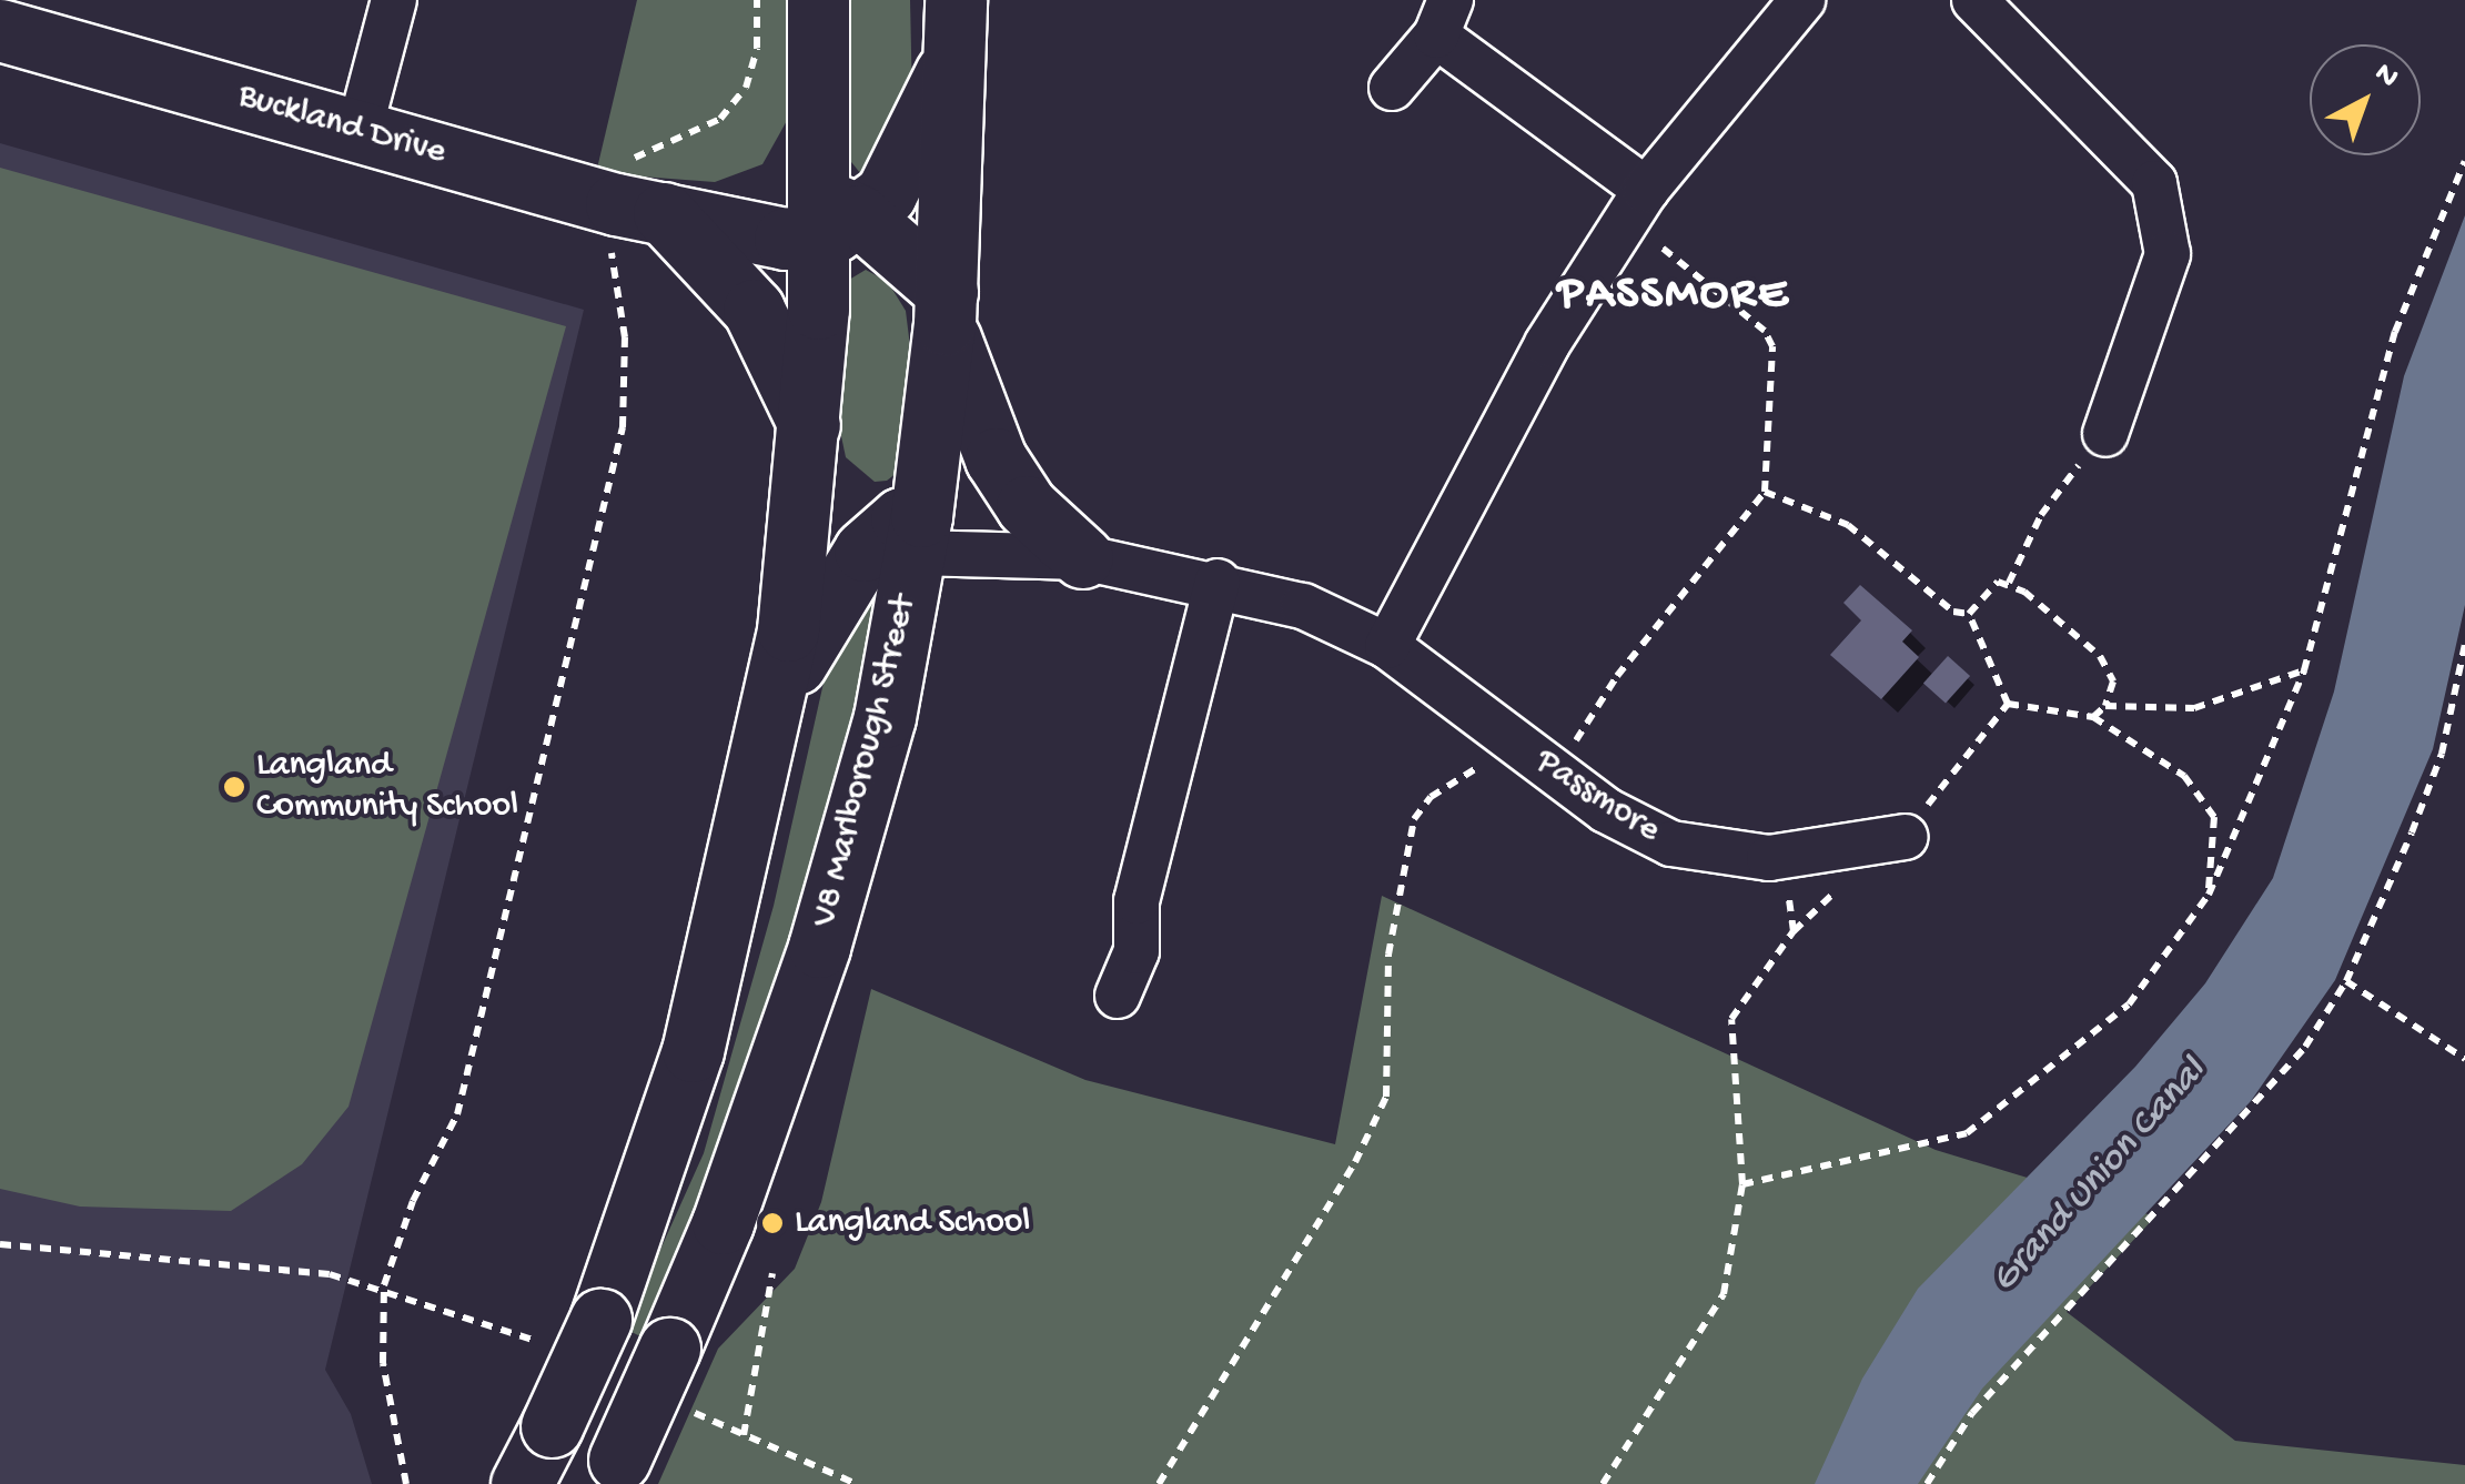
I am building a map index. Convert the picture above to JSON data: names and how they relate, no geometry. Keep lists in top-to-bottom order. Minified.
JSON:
{"streets":{"street":["Buckland Drive","V8 Marlborough Street","Passmore"]},"crossings":[["V8 Marlborough Street","Passmore"]],"districts":["PASSMORE"],"water":["Grand Union Canal"],"places":["Langland Community School","Langland School"],"north":"top right"}
